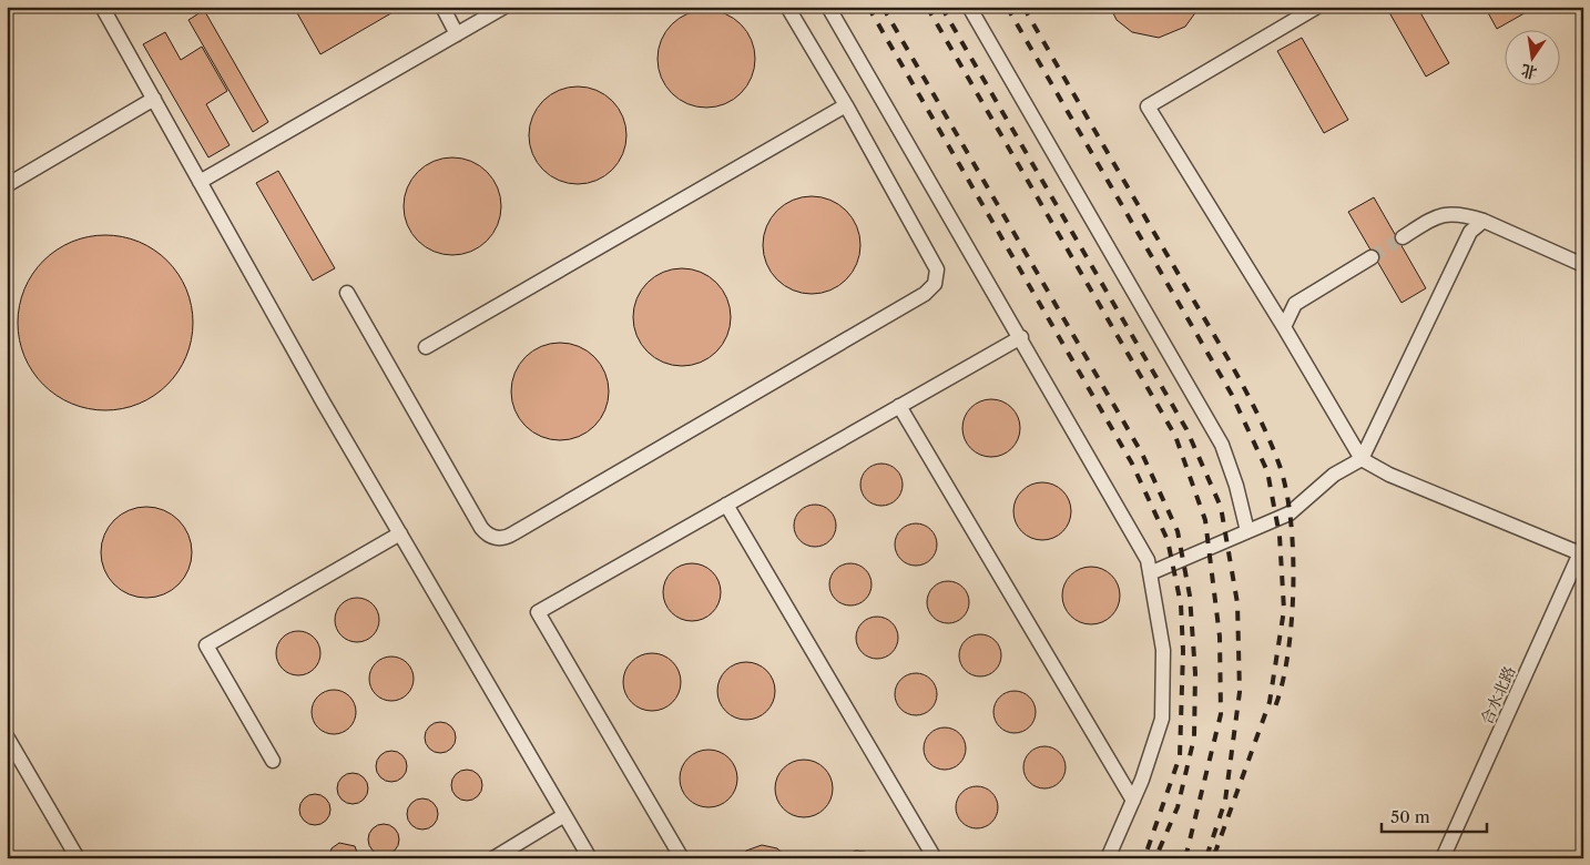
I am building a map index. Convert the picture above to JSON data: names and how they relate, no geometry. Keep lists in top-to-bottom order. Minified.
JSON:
{"streets":{"street":["合水北路"]},"scale_bar":"50 m","north":"bottom"}
